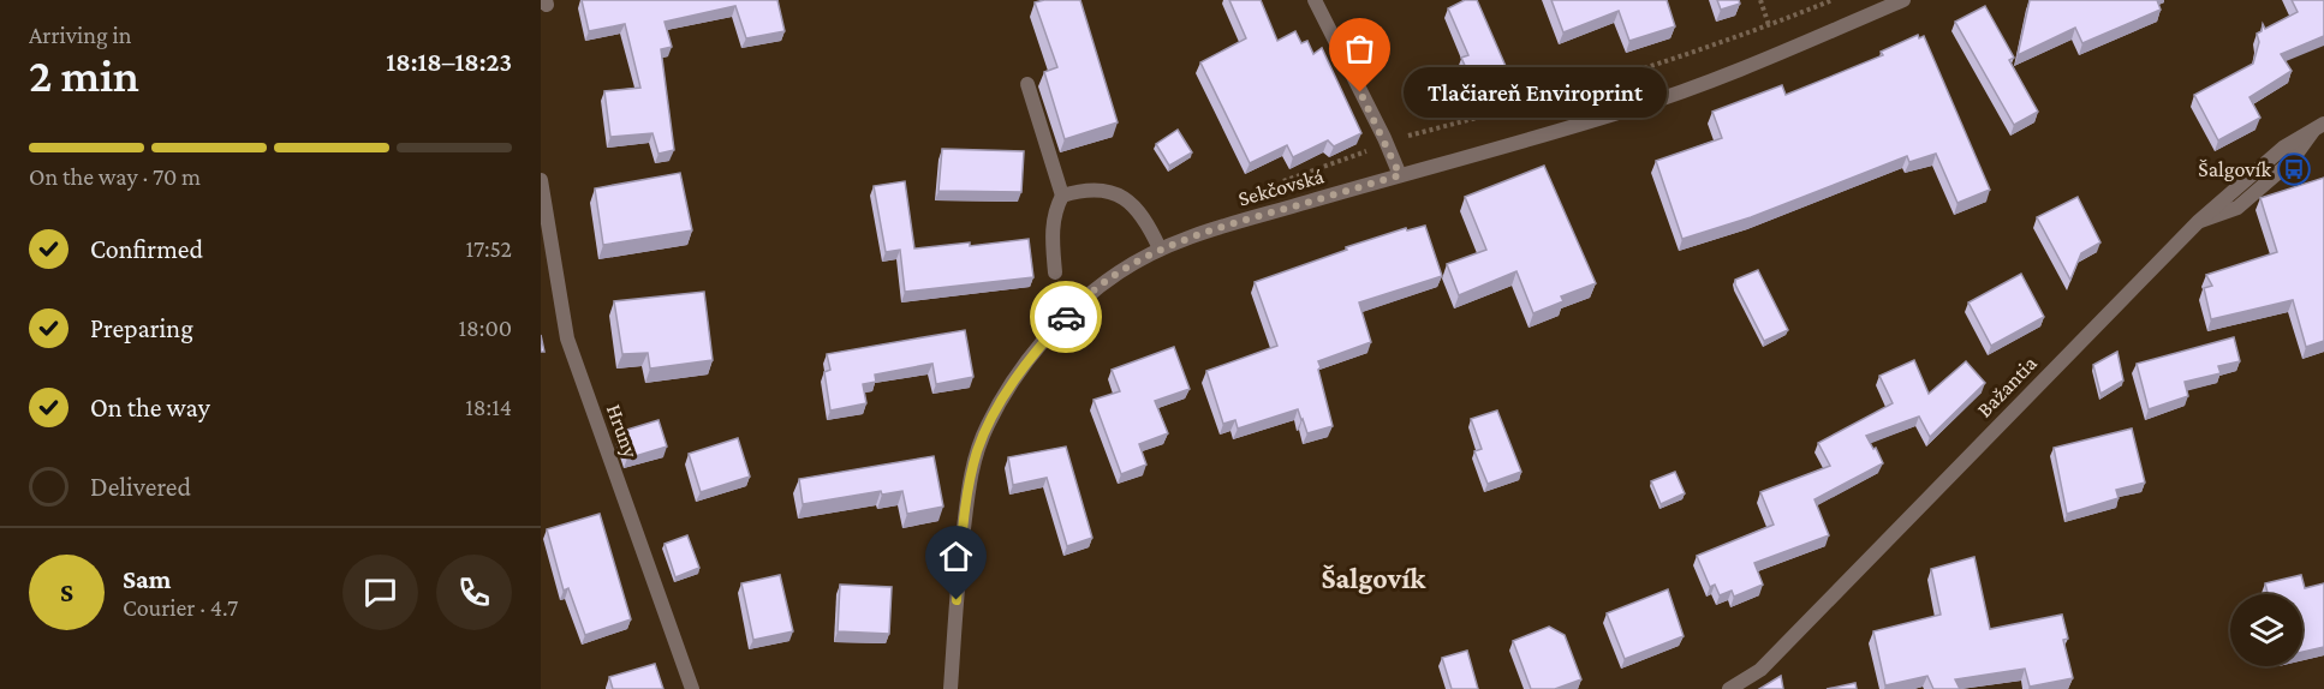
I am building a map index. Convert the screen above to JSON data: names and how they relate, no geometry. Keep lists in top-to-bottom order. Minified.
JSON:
{"streets":{"street":["Sekčovská","Bažantia","Hruny"]},"districts":["Šalgovík"],"places":{"other":["Tlačiareň Enviroprint"],"bus stop":["Šalgovík"]},"page":{"heading":["2 min","Arriving in","18:18–18:23"],"panel":["Sam","Courier · 4.7"],"bubble":"Tlačiareň Enviroprint","bar":"On the way · 70 m","list":[["Confirmed","17:52"],["Preparing","18:00"],["On the way","18:14"],"Delivered"],"round":"S"}}
